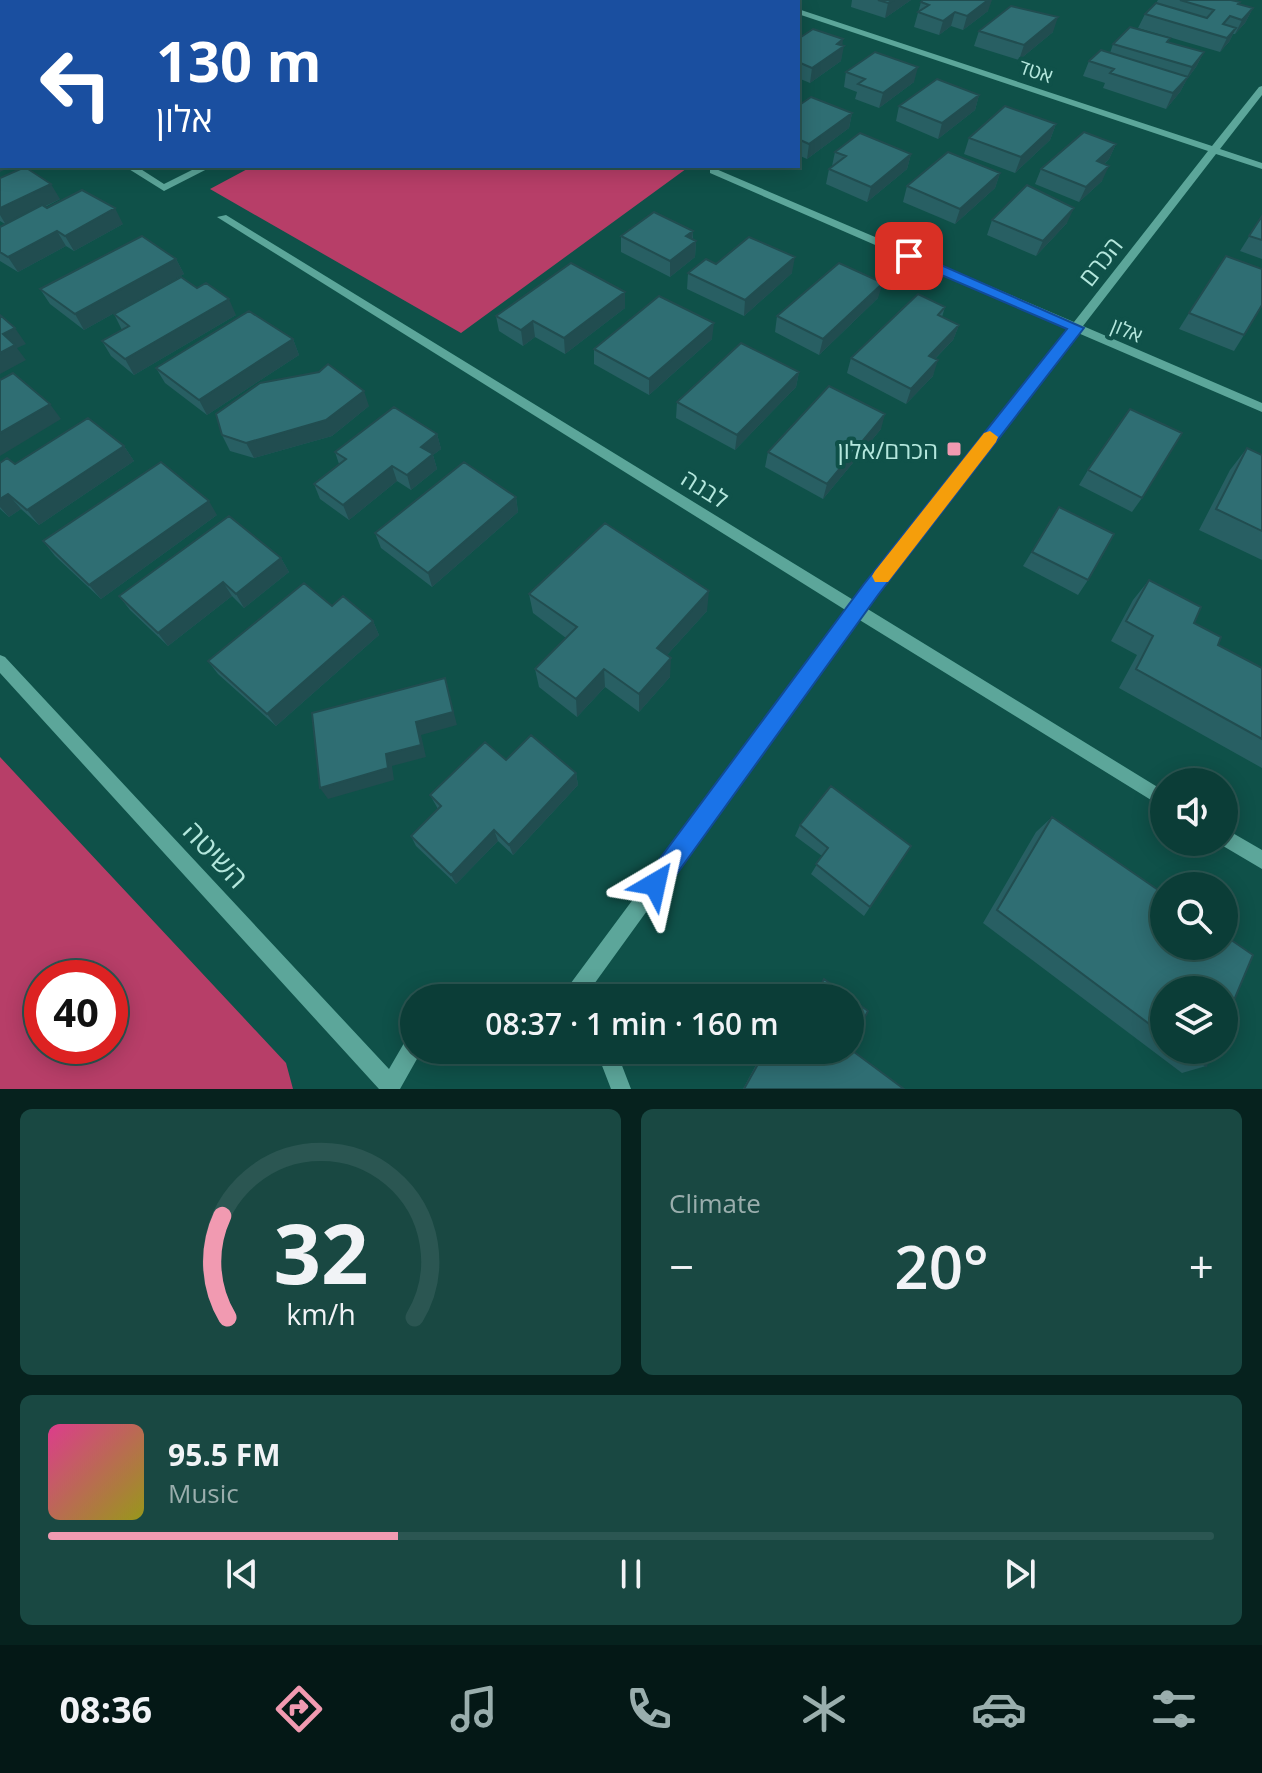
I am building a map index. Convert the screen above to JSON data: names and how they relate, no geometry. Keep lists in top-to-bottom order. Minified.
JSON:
{"streets":{"street":["אטד","הכרם","אלון","לבנה","השיטה"]},"crossings":[["אטד","הכרם"],["הכרם","אלון"],["הכרם","לבנה"]],"places":{"transit":["הכרם/אלון"]},"page":{"turn":["130 m","אלון"],"limit":"40","trip":"08:37 · 1 min · 160 m","tile":"Climate","heat":["−","20°","+"],"song":["95.5 FM","Music"],"tabs":"08:36","gauge":["32","km/h"]}}
